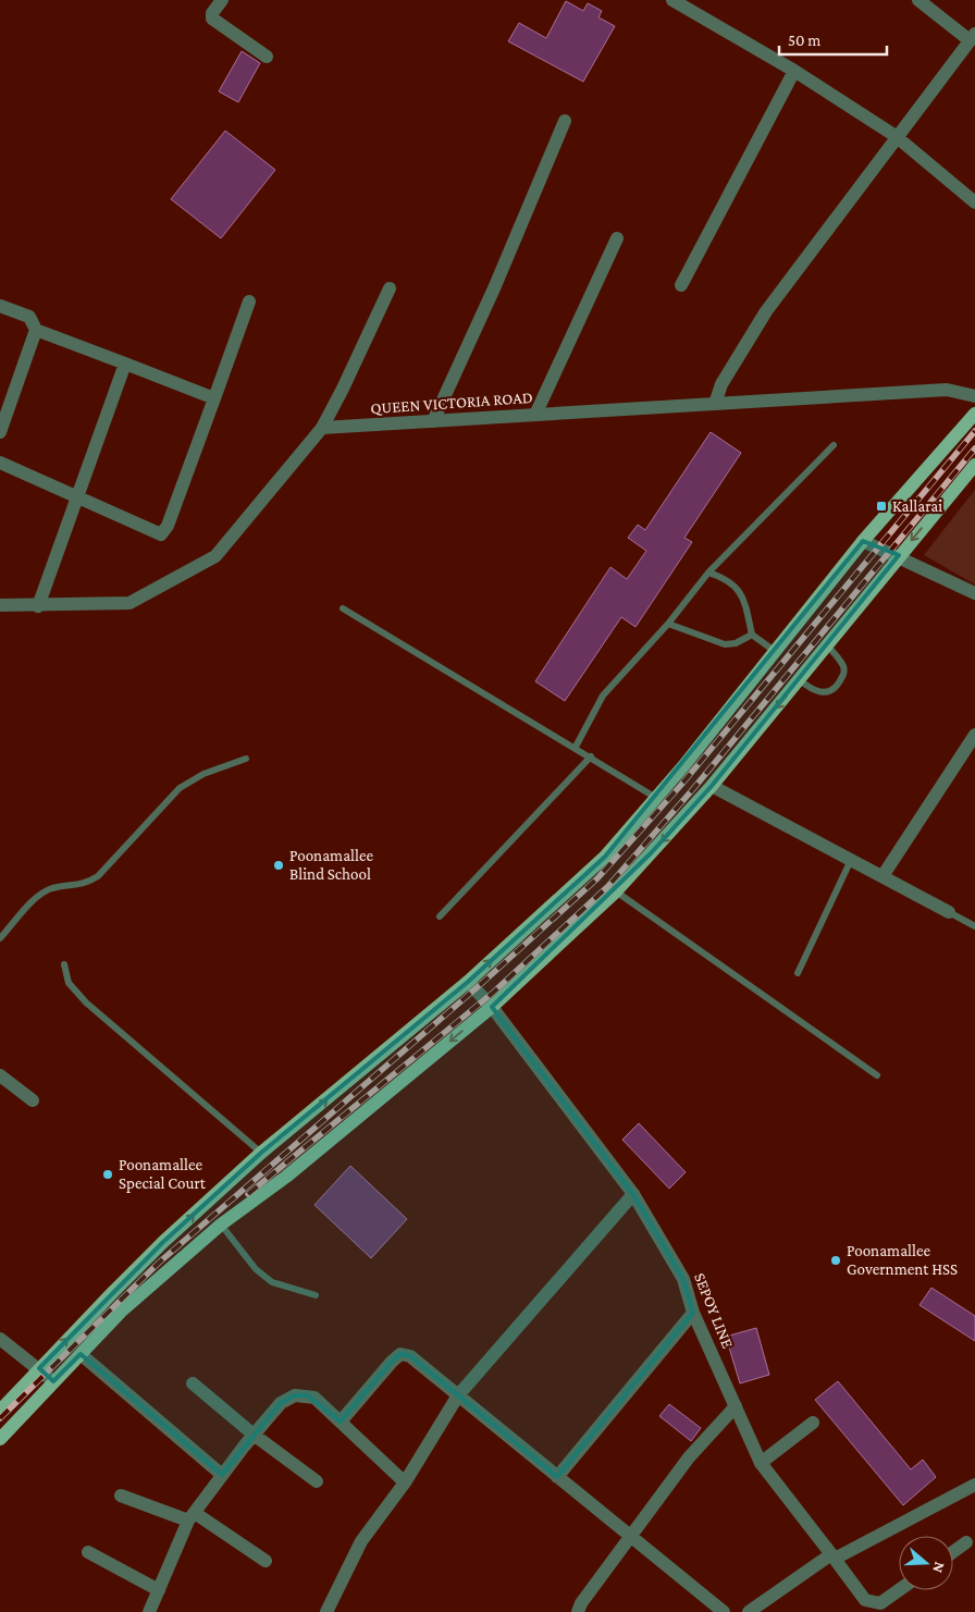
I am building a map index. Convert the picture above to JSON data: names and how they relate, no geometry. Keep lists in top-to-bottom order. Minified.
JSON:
{"streets":{"street":["QUEEN VICTORIA ROAD","SEPOY LINE"]},"places":{"transit":["Kallarai"],"other":["Poonamallee Blind School","Poonamallee Special Court","Poonamallee Government HSS"]},"scale_bar":"50 m","north":"right"}
